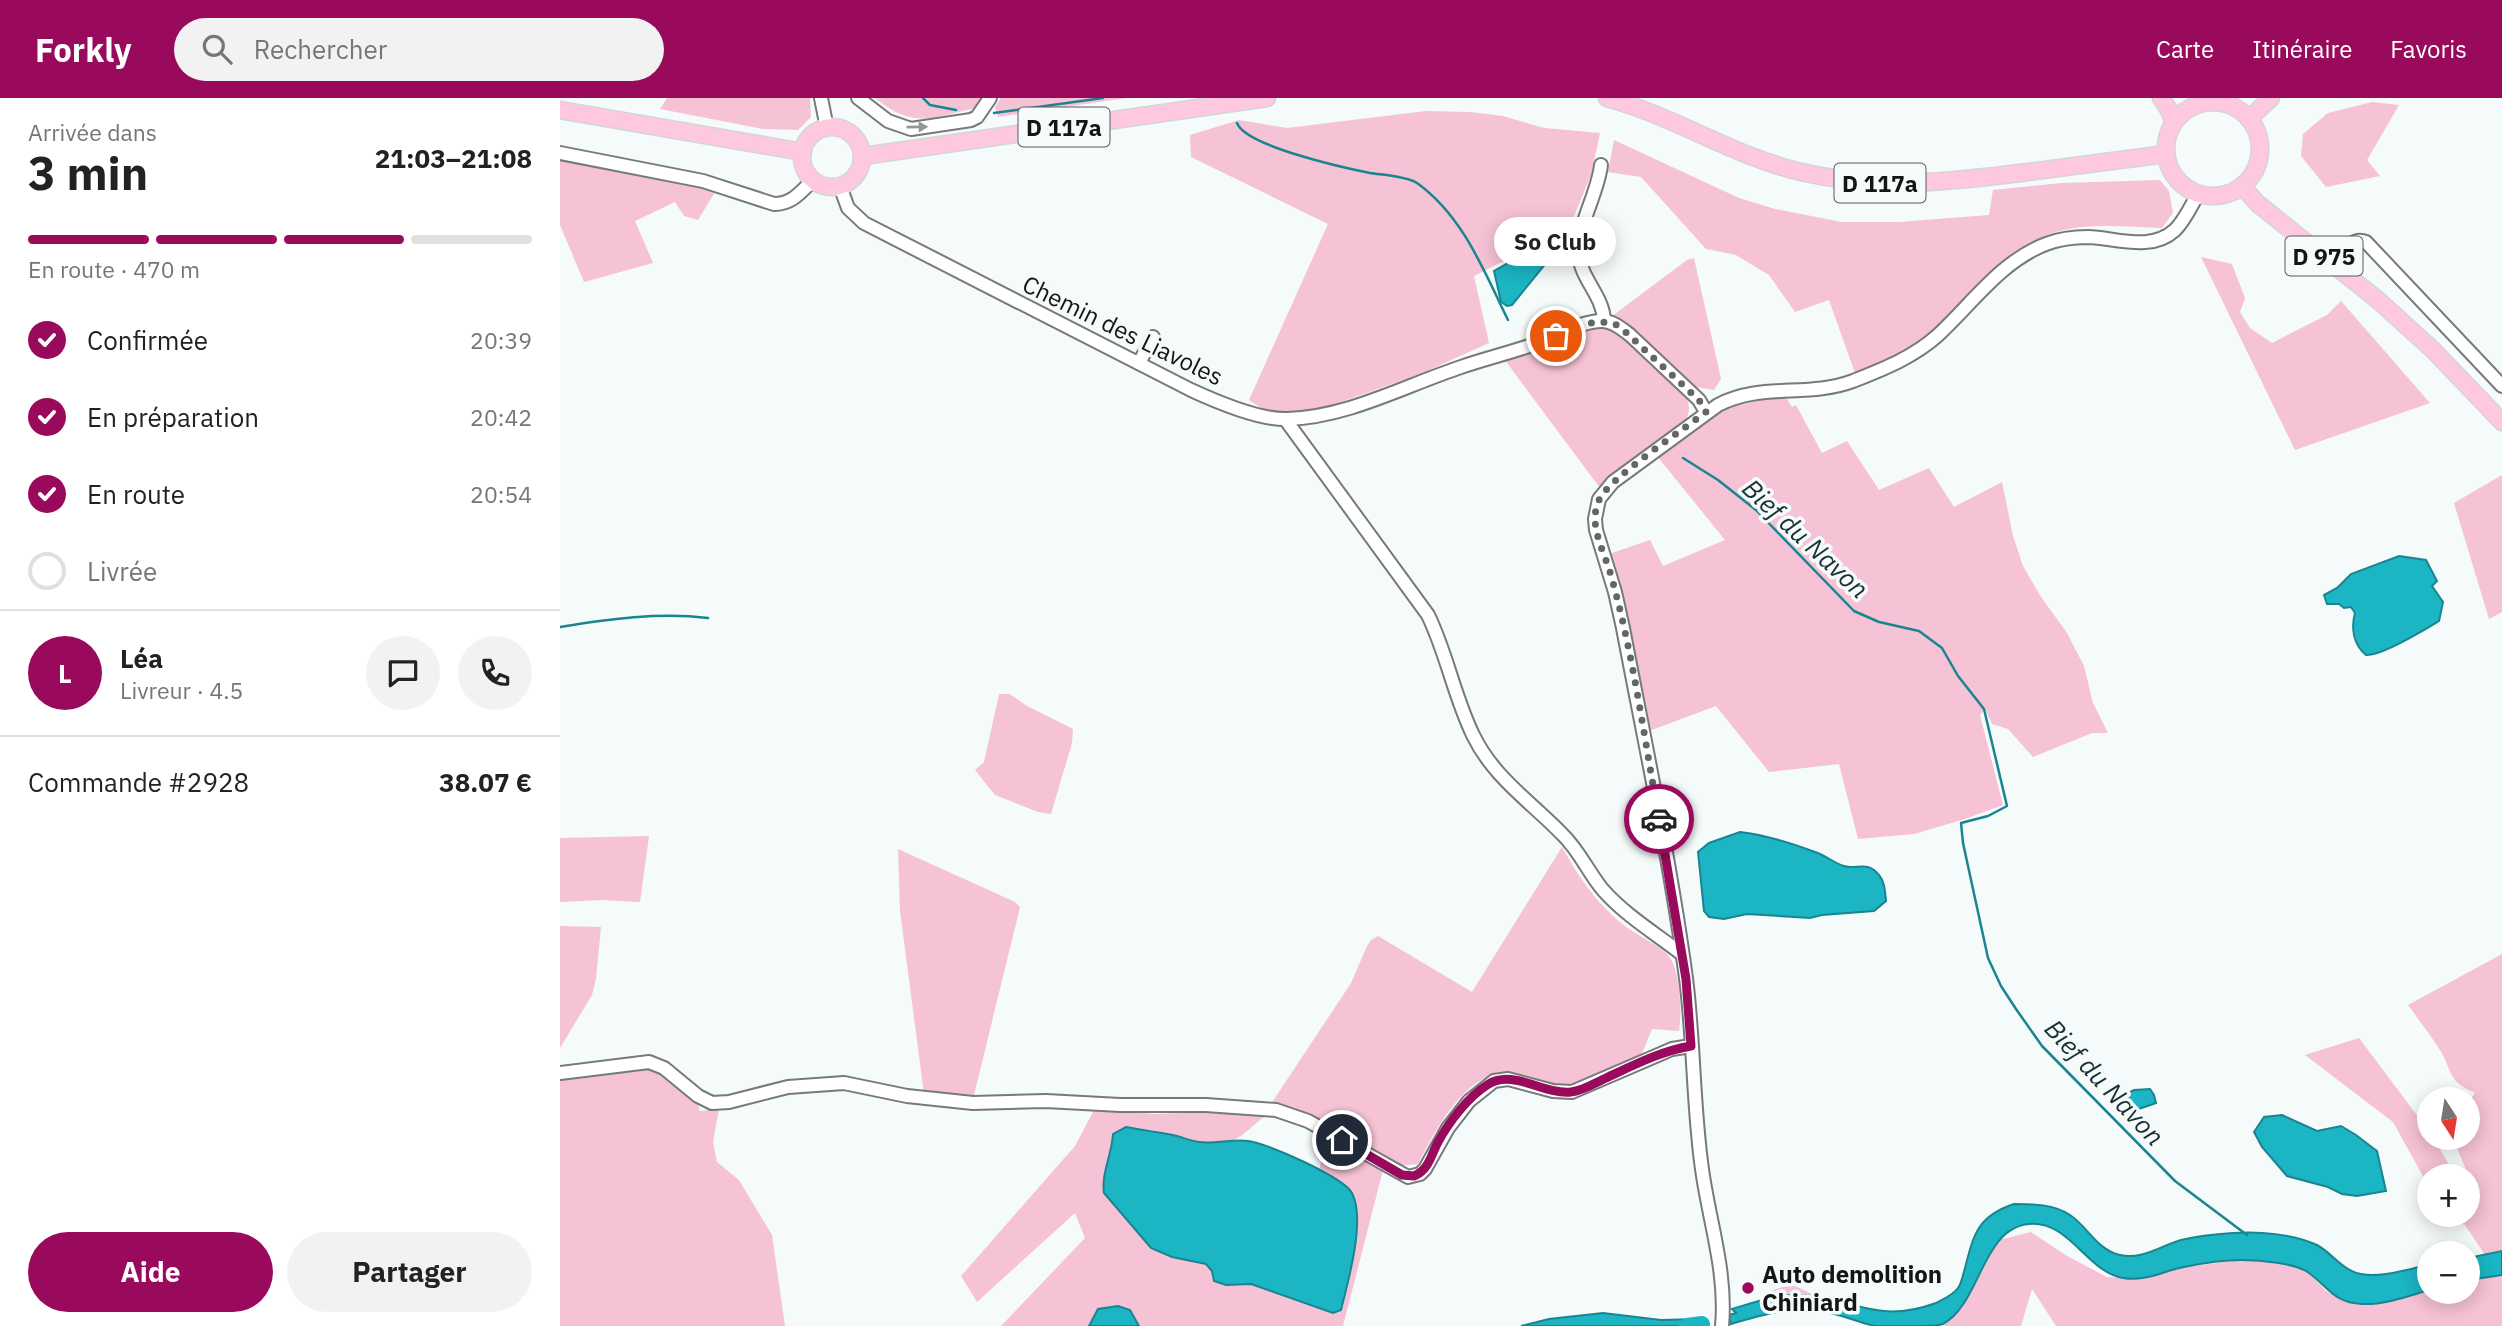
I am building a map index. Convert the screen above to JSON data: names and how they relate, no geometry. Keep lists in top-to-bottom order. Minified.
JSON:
{"streets":{"main road":["D 117a","D 975"],"street":["Chemin des Liavoles"]},"crossings":[["D 117a","D 975"],["D 117a","Chemin des Liavoles"]],"water":["Bief du Navon"],"places":["So Club","Auto demolition Chiniard"],"north":"bottom","page":{"header":"Forkly","search":"Rechercher","nav":["Carte","Itinéraire","Favoris"],"heading":["3 min","Arrivée dans","21:03–21:08"],"panel":["Léa","Livreur · 4.5","Commande #2928","38.07 €"],"bar":"En route · 470 m","bubble":"So Club","list":[["Confirmée","20:39"],["En préparation","20:42"],["En route","20:54"],"Livrée"],"round":"L","map_buttons":["+","−"],"buttons":["Aide","Partager"]}}
